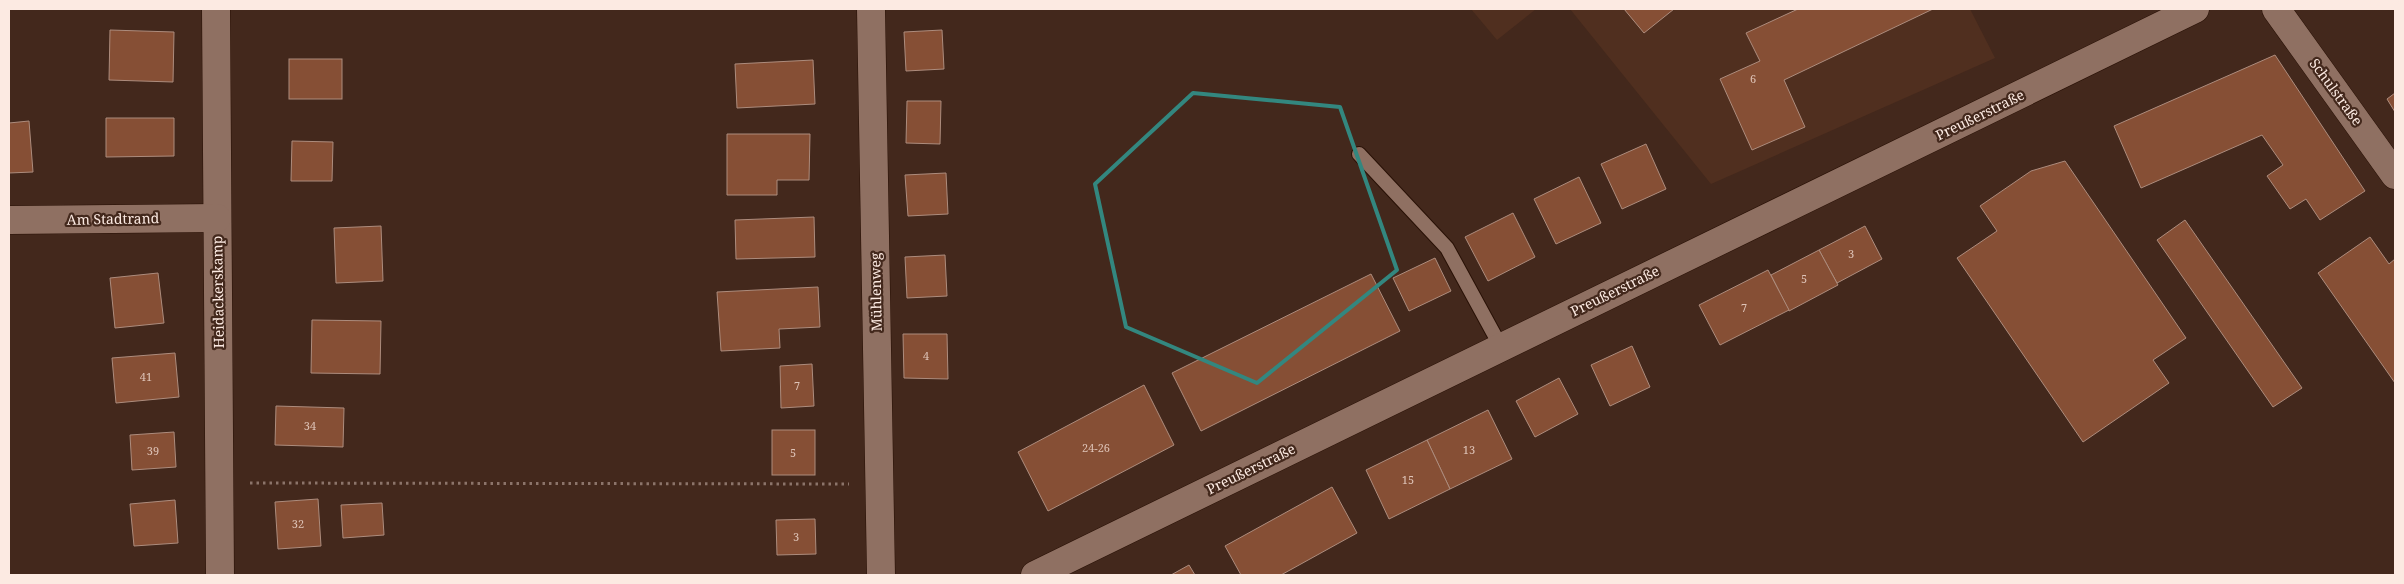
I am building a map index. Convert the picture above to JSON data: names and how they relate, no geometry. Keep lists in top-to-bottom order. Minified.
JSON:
{"streets":{"street":["Schulstraße","Preußerstraße","Am Stadtrand","Heidackerskamp","Mühlenweg"]},"crossings":[["Am Stadtrand","Heidackerskamp"]],"house_numbers":["6","3","5","7","4","41","7","34","24-26","13","39","5","15","32","3"]}
